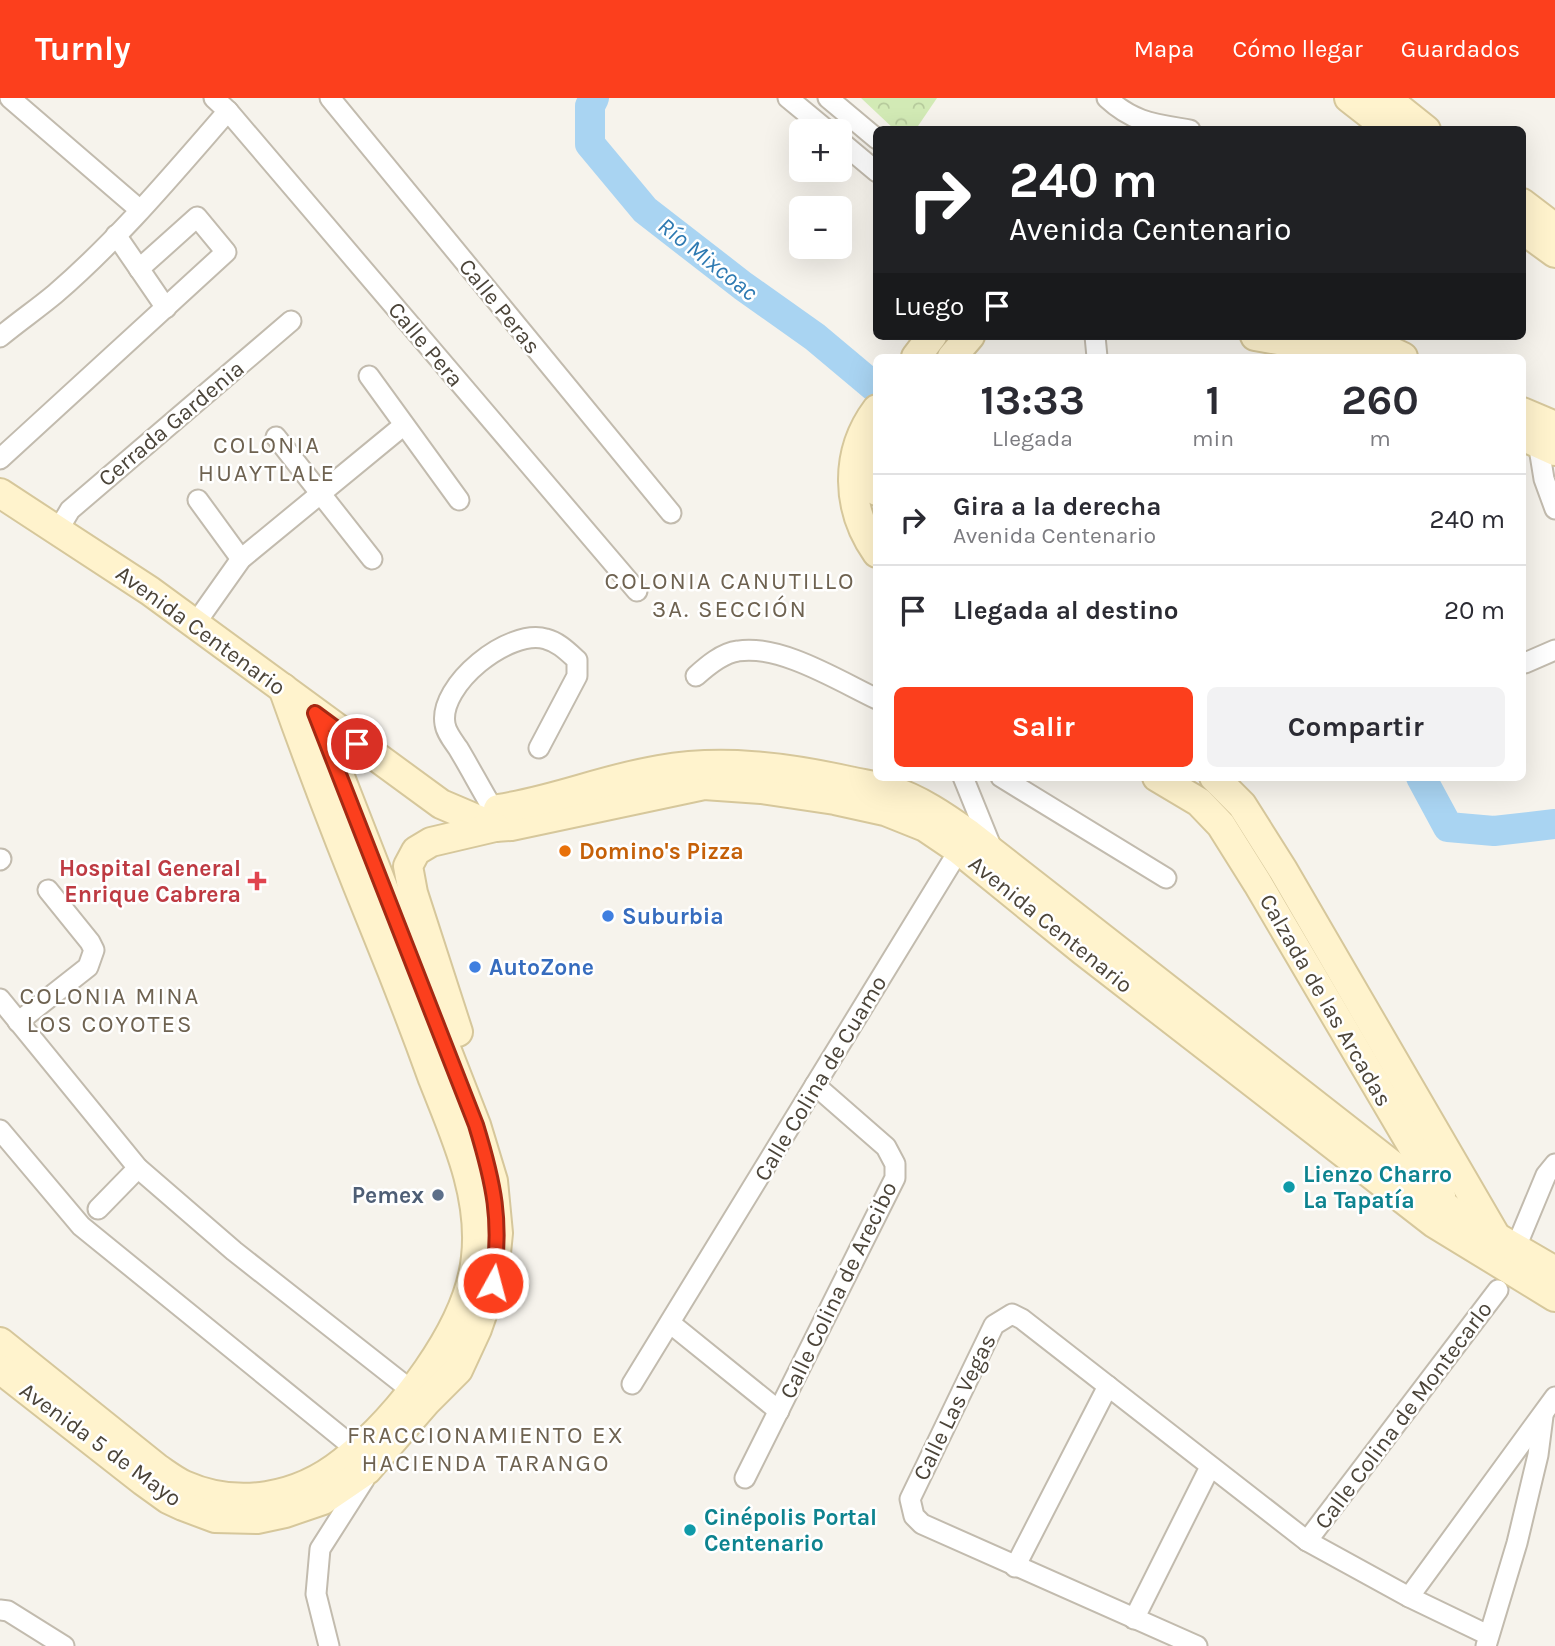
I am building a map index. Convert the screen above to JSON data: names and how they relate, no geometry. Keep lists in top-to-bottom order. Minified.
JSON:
{"streets":{"main road":["Avenida Centenario","Calzada de las Arcadas","Avenida 5 de Mayo"],"street":["Calle Peras","Calle Pera","Cerrada Gardenia","Calle Colina de Cuamo","Calle Colina de Arecibo","Calle Las Vegas","Calle Colina de Montecarlo"]},"crossings":[["Cerrada Gardenia","Avenida Centenario"],["Avenida Centenario","Calzada de las Arcadas"],["Avenida Centenario","Calle Colina de Cuamo"],["Avenida Centenario","Calle Colina de Montecarlo"],["Avenida Centenario","Avenida 5 de Mayo"],["Calzada de las Arcadas","Calle Colina de Montecarlo"],["Calle Colina de Cuamo","Calle Colina de Arecibo"],["Calle Las Vegas","Calle Colina de Montecarlo"]],"districts":["COLONIA HUAYTLALE","COLONIA CANUTILLO 3A. SECCIÓN","COLONIA MINA LOS COYOTES","FRACCIONAMIENTO EX HACIENDA TARANGO"],"water":["Río Mixcoac"],"places":{"other":["Domino's Pizza","Suburbia","AutoZone","Lienzo Charro La Tapatía","Pemex","Cinépolis Portal Centenario"],"health":["Hospital General Enrique Cabrera"]},"page":{"header":"Turnly","nav":["Mapa","Cómo llegar","Guardados"],"map_buttons":["+","−"],"turn":["240 m","Avenida Centenario"],"then":"Luego","eta":["13:33","Llegada","1","min","260","m"],"list":[{"name":"Gira a la derecha","note":"Avenida Centenario","value":"240 m"},{"name":"Llegada al destino","value":"20 m"}],"buttons":["Salir","Compartir"]}}
